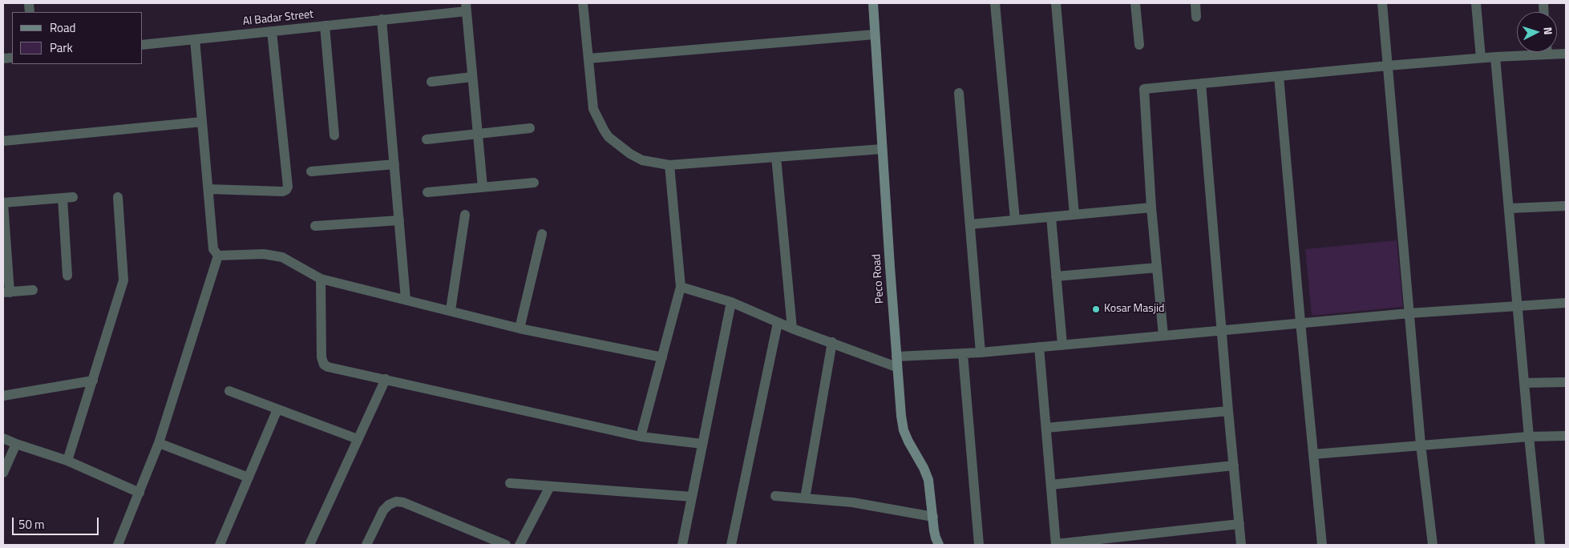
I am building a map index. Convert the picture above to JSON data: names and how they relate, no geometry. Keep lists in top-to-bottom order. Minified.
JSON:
{"streets":{"street":["Al Badar Street","Peco Road"]},"places":["Kosar Masjid"],"legend":["Road","Park"],"scale_bar":"50 m","north":"right"}
